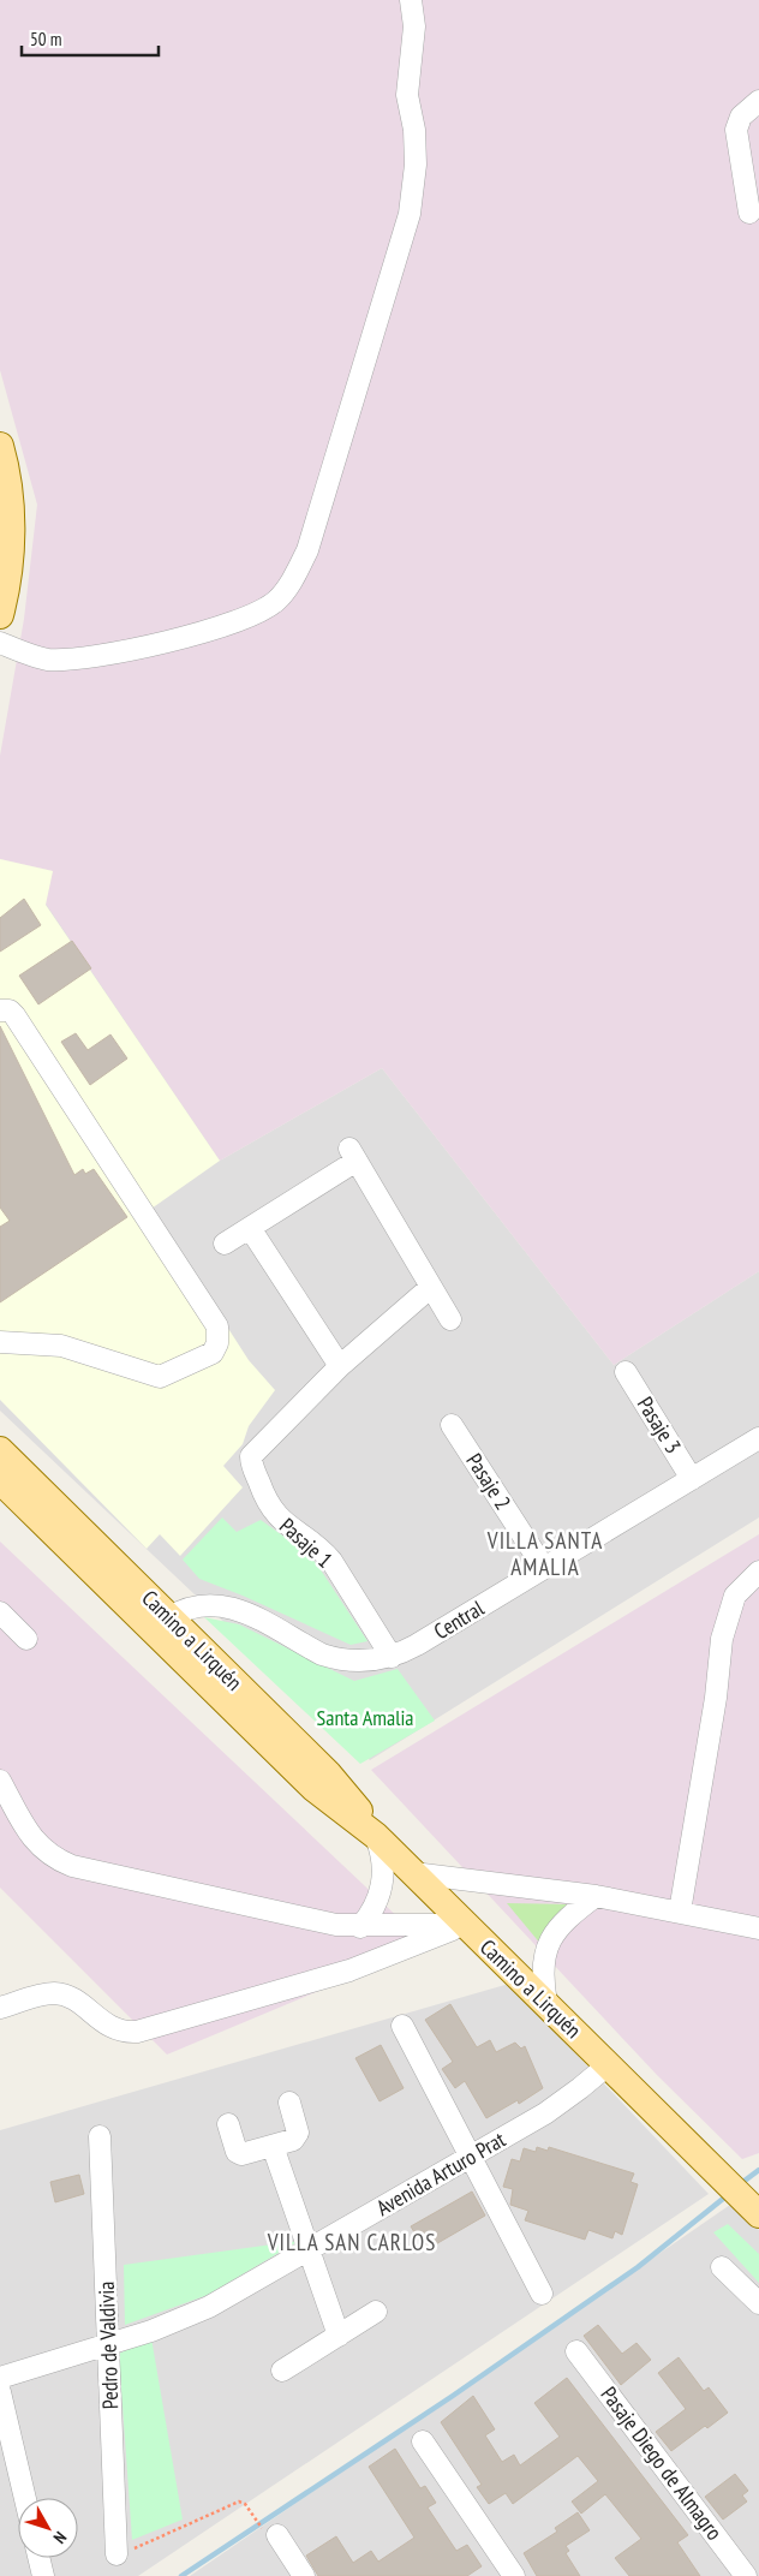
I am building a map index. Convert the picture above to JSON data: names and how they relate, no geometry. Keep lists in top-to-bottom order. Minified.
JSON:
{"streets":{"main road":["Camino a Lirquén"],"street":["Pasaje 3","Pasaje 2","Pasaje 1","Central","Avenida Arturo Prat","Pedro de Valdivia","Pasaje Diego de Almagro"]},"crossings":[["Pasaje 3","Central"],["Pasaje 2","Central"],["Pasaje 1","Central"],["Central","Camino a Lirquén"],["Camino a Lirquén","Avenida Arturo Prat"],["Avenida Arturo Prat","Pedro de Valdivia"]],"districts":["VILLA SANTA AMALIA","VILLA SAN CARLOS"],"parks":["Santa Amalia"],"scale_bar":"50 m","north":"bottom right"}
